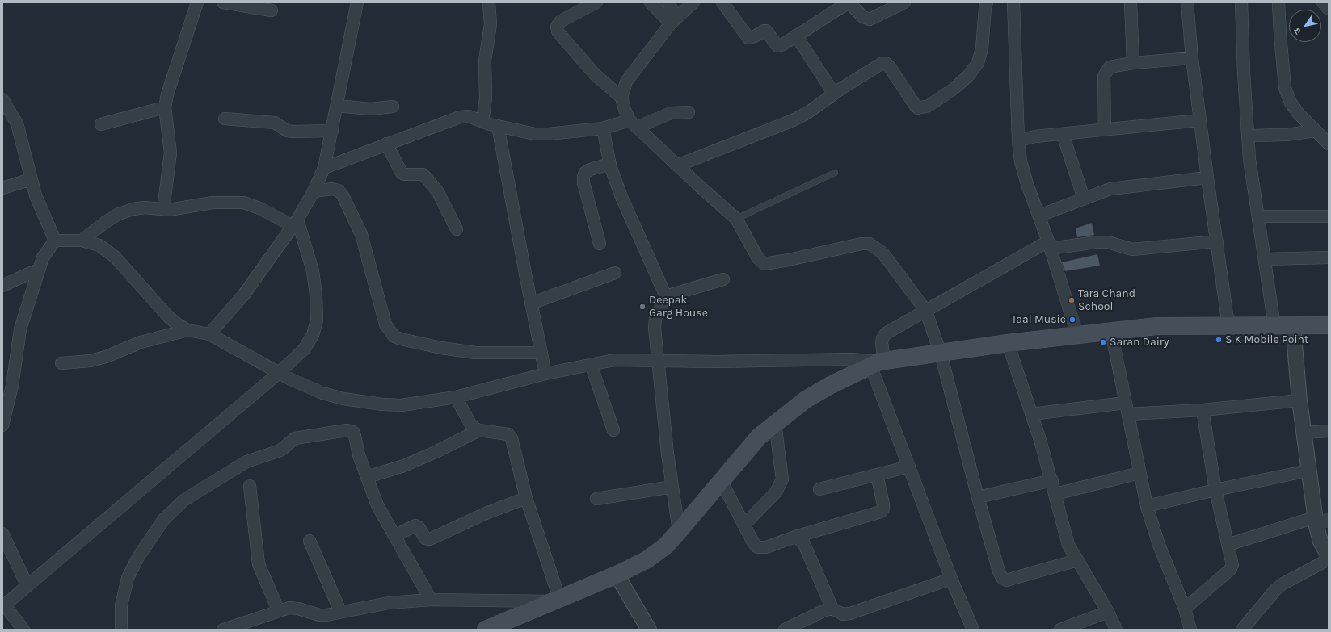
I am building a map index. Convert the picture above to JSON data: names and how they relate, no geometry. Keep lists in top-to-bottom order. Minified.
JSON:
{"places":["Tara Chand School","Deepak Garg House","Taal Music","S K Mobile Point","Saran Dairy"],"north":"bottom left"}
